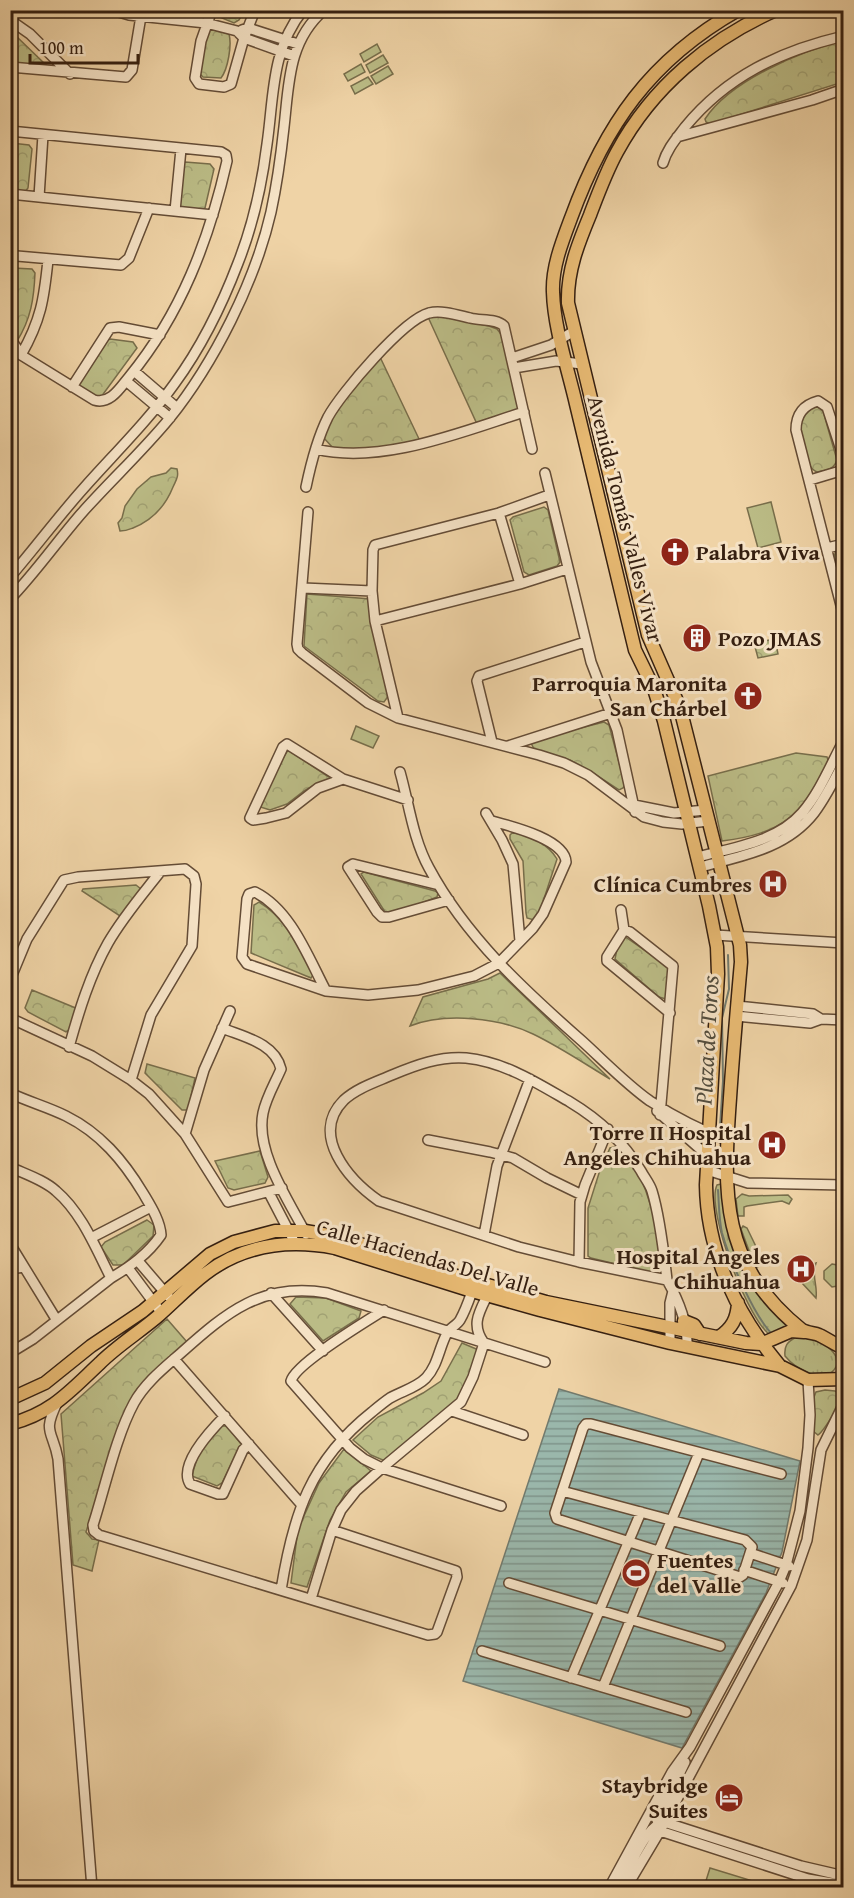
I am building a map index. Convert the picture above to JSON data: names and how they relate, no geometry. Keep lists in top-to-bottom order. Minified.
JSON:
{"streets":{"main road":["Avenida Tomás Valles Vivar","Calle Haciendas Del Valle"]},"crossings":[["Avenida Tomás Valles Vivar","Calle Haciendas Del Valle"]],"water":["Plaza de Toros"],"places":{"church":["Palabra Viva","Parroquia Maronita San Chárbel"],"building":["Pozo JMAS"],"hospital":["Clínica Cumbres","Torre II Hospital Angeles Chihuahua","Hospital Ángeles Chihuahua"],"sports":["Fuentes del Valle"],"hotel":["Staybridge Suites"]},"scale_bar":"100 m"}
